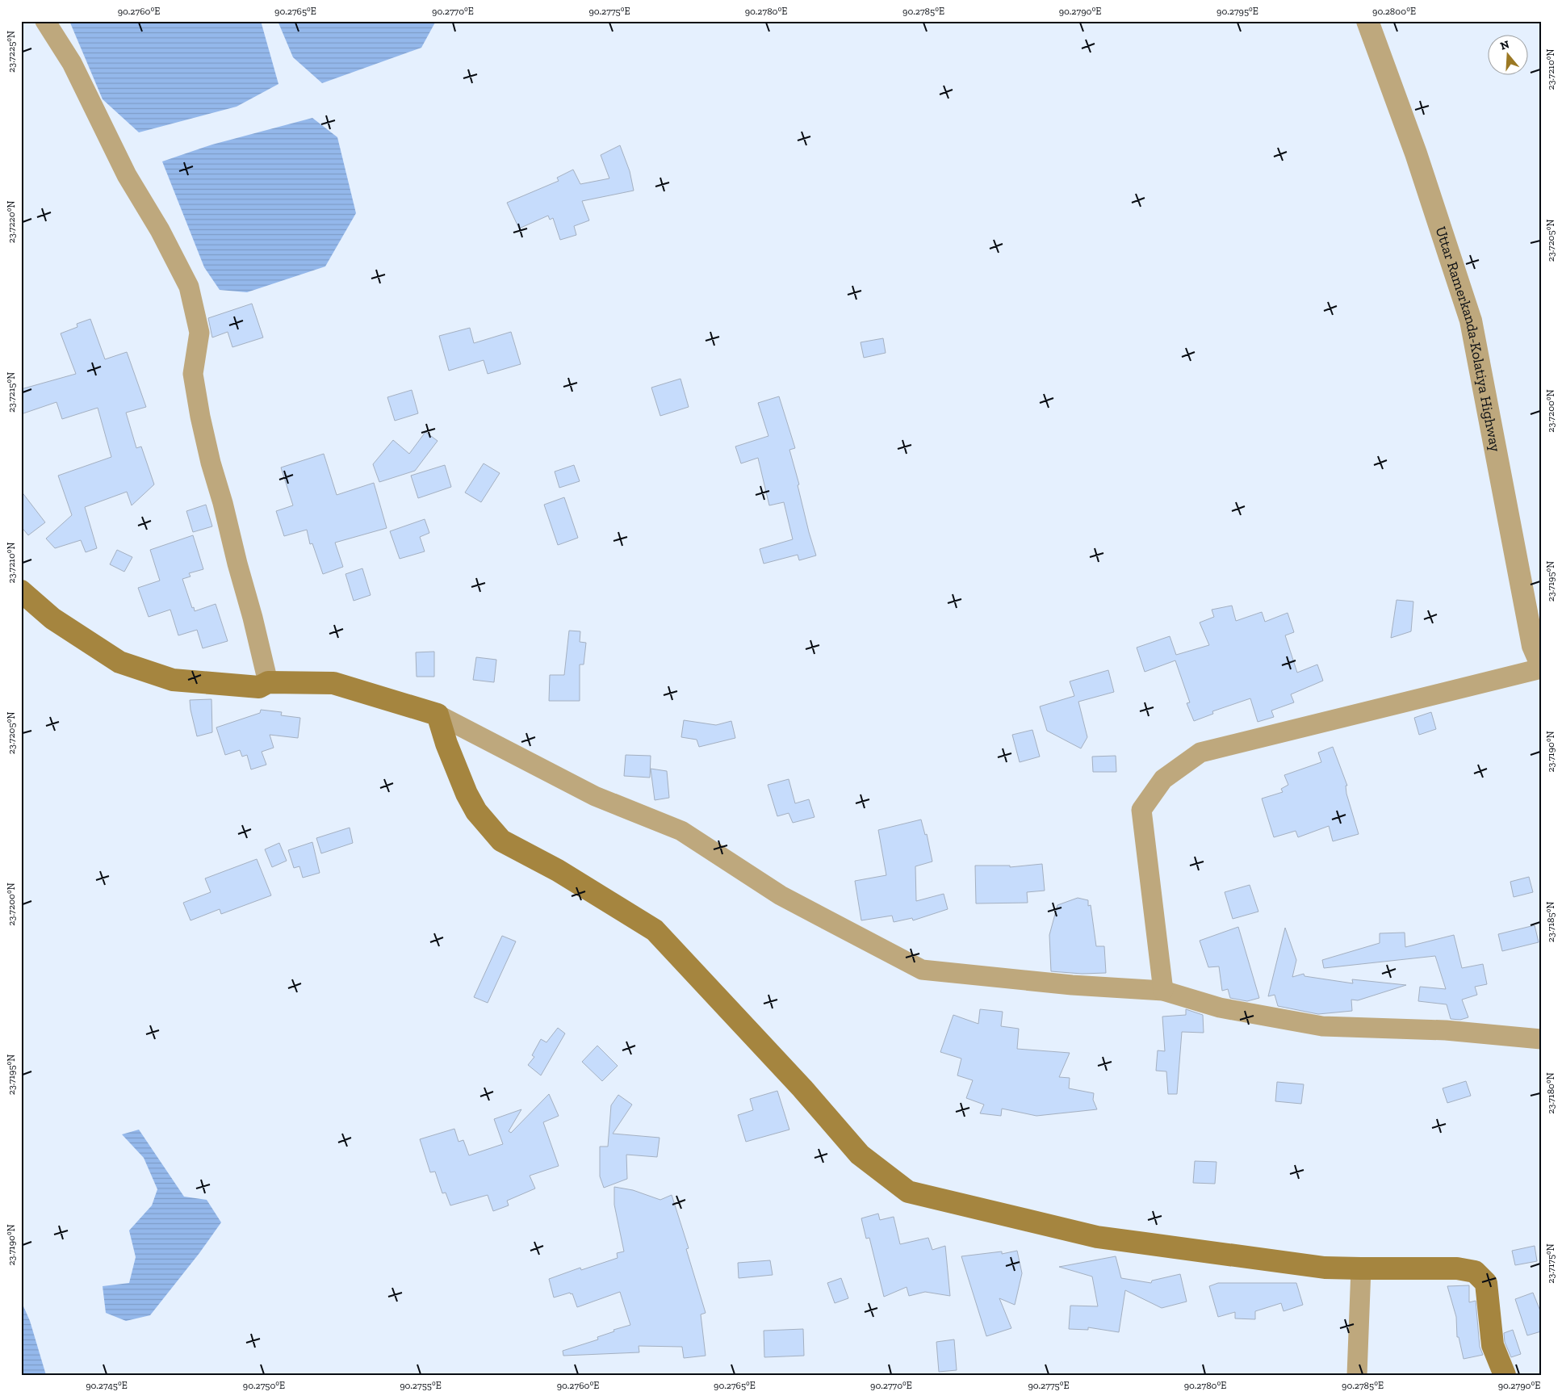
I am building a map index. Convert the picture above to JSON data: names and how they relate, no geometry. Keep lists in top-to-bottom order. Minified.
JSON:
{"streets":{"street":["Uttar Ramerkanda-Kolatiya Highway"]},"north":"top","coordinates":["90.2760°E","90.2765°E","90.2770°E","90.2775°E","90.2780°E","90.2785°E","90.2790°E","90.2795°E","90.2800°E","23.7225°N","23.7210°N","23.7220°N","23.7205°N","23.7215°N","23.7200°N","23.7195°N","23.7190°N","23.7185°N","23.7180°N","23.7175°N","90.2745°E","90.2750°E","90.2755°E"]}
